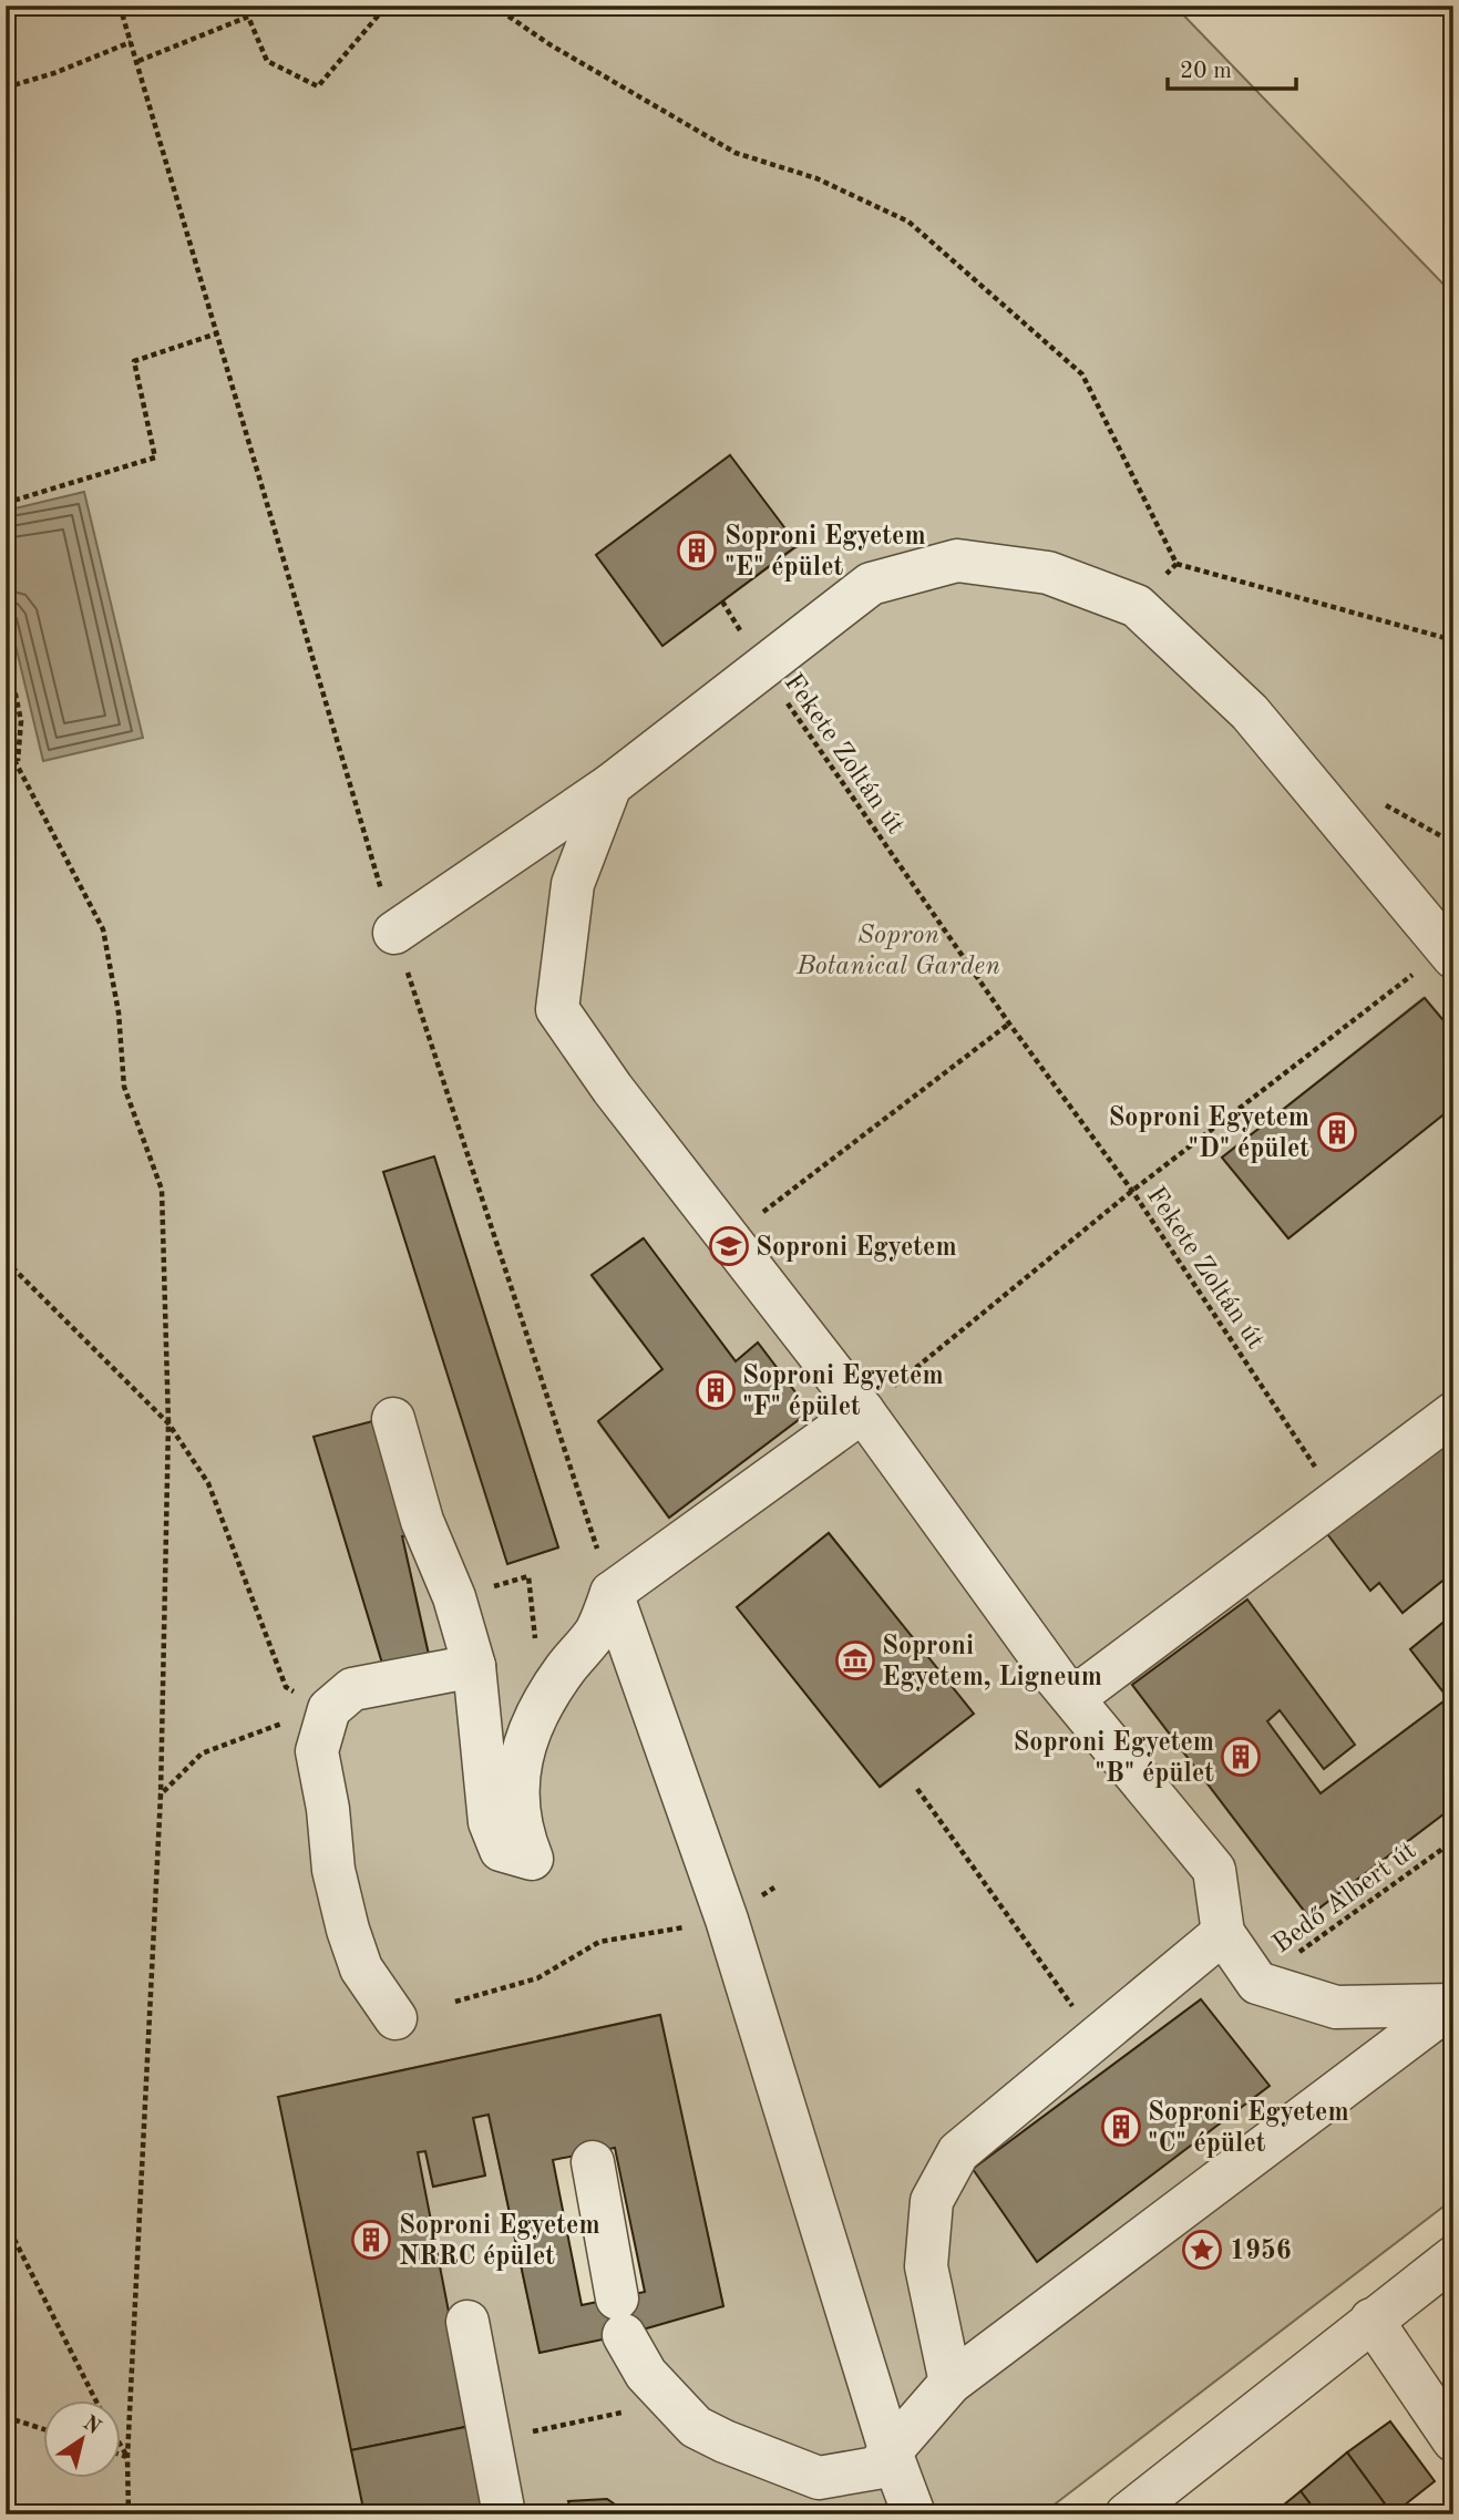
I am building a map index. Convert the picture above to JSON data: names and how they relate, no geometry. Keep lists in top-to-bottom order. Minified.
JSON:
{"streets":{"path":["Fekete Zoltán út","Bedő Albert út"]},"parks":["Sopron Botanical Garden"],"places":{"building":["Soproni Egyetem \"E\" épület","Soproni Egyetem \"D\" épület","Soproni Egyetem \"F\" épület","Soproni Egyetem \"B\" épület","Soproni Egyetem \"C\" épület","Soproni Egyetem NRRC épület"],"school or university":["Soproni Egyetem"],"museum":["Soproni Egyetem, Ligneum"],"place":["1956"]},"scale_bar":"20 m","north":"top right"}
